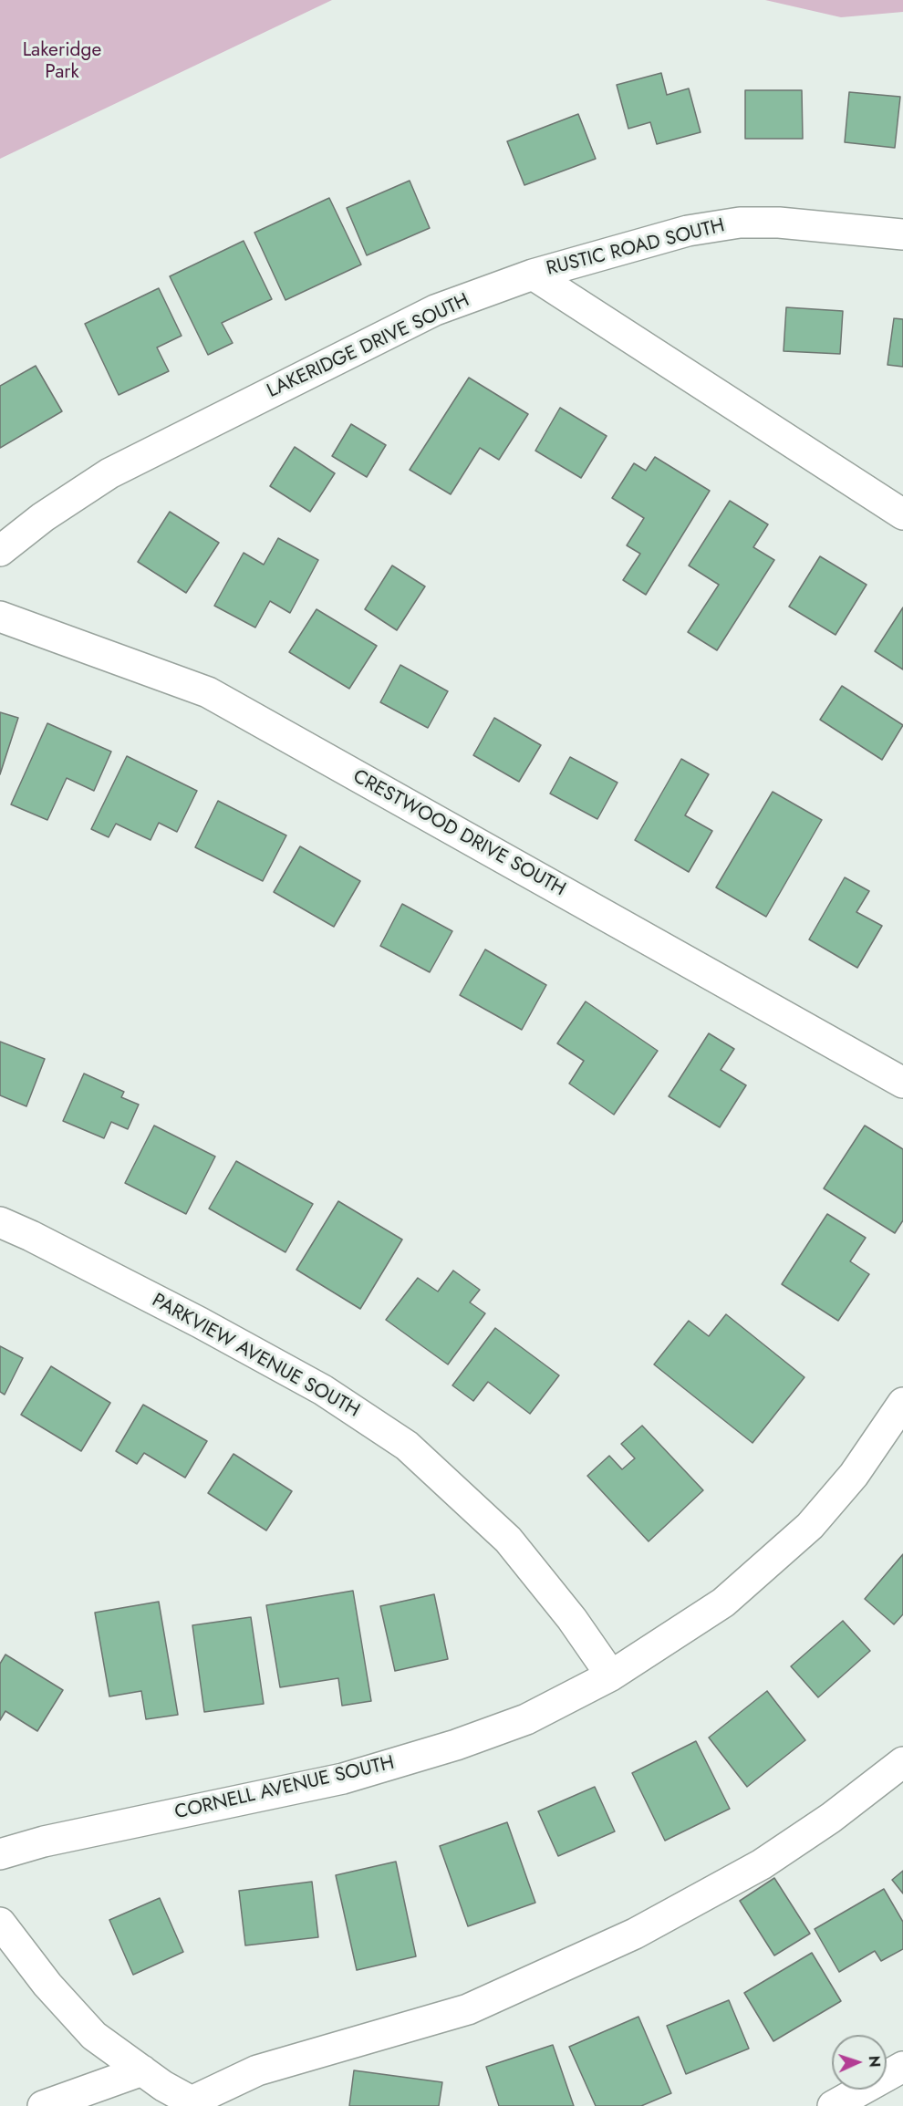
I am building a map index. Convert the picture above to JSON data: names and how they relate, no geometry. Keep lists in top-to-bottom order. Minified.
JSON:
{"streets":{"street":["RUSTIC ROAD SOUTH","LAKERIDGE DRIVE SOUTH","CRESTWOOD DRIVE SOUTH","PARKVIEW AVENUE SOUTH","CORNELL AVENUE SOUTH"]},"crossings":[["RUSTIC ROAD SOUTH","LAKERIDGE DRIVE SOUTH"],["PARKVIEW AVENUE SOUTH","CORNELL AVENUE SOUTH"]],"parks":["Lakeridge Park"],"north":"right"}
